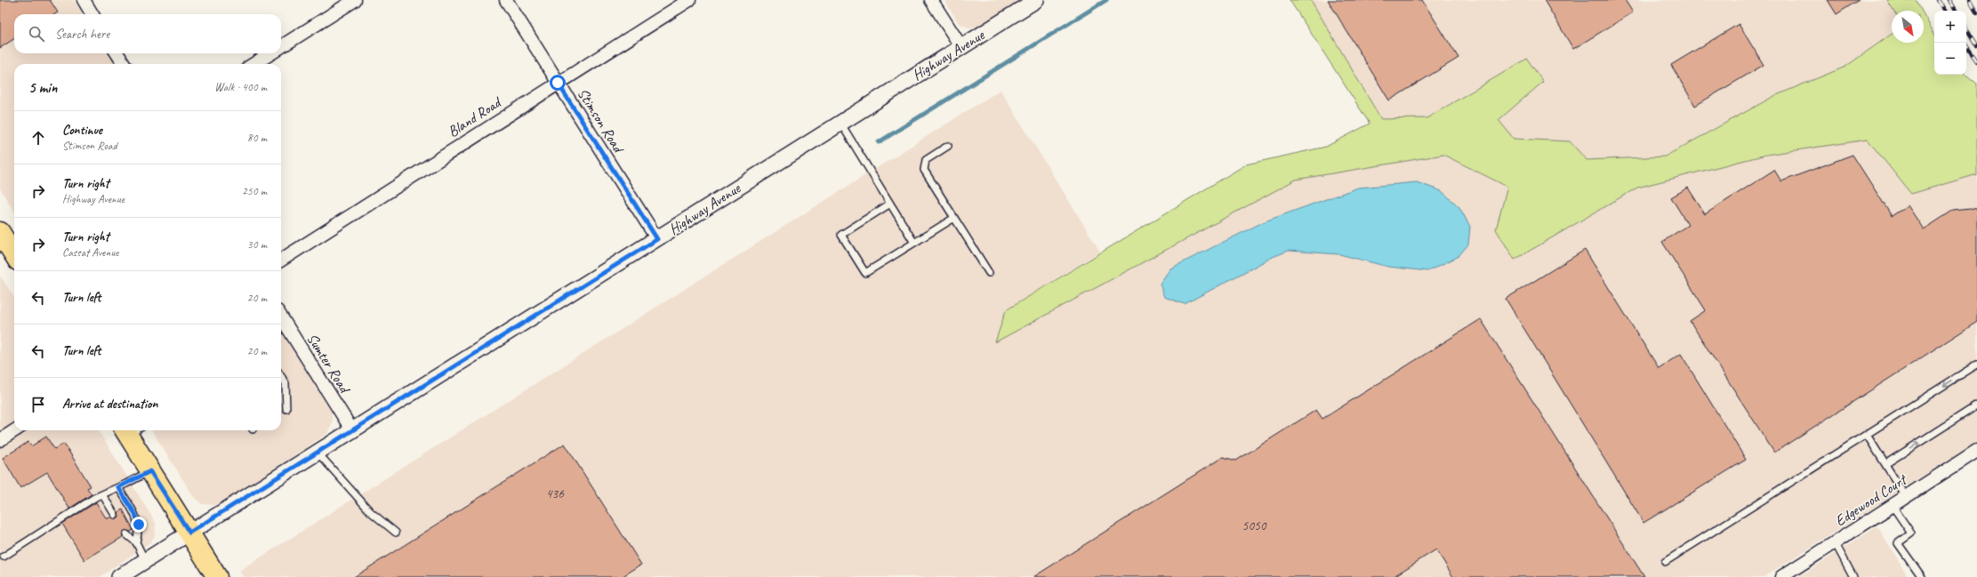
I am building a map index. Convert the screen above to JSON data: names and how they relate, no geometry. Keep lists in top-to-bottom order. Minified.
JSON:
{"streets":{"street":["Highway Avenue","Bland Road","Stimson Road","Sumter Road","Edgewood Court"]},"crossings":[["Highway Avenue","Stimson Road"],["Highway Avenue","Sumter Road"],["Bland Road","Stimson Road"]],"house_numbers":["436","5050"],"north":"bottom right","page":{"map_buttons":["+","−"],"search":"Search here","heading":["5 min","Walk · 400 m"],"list":[["Continue","Stimson Road","80 m"],["Turn right","Highway Avenue","250 m"],["Turn right","Cassat Avenue","30 m"],["Turn left","20 m"],["Turn left","20 m"],"Arrive at destination"]}}
